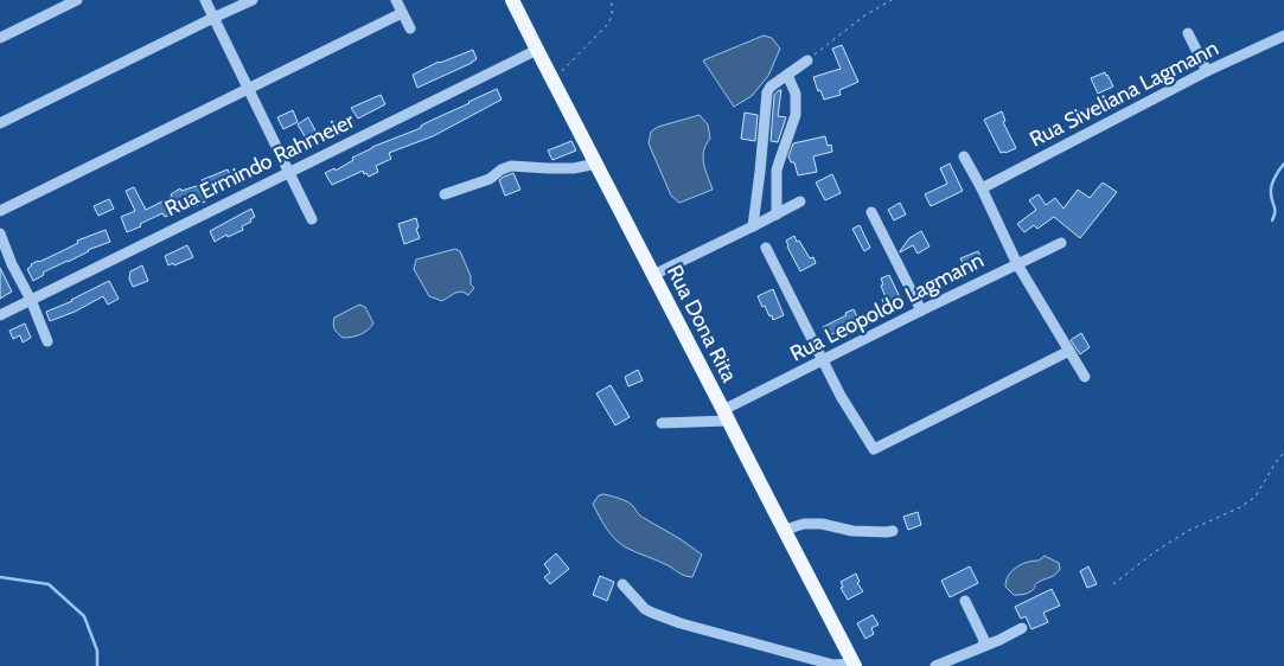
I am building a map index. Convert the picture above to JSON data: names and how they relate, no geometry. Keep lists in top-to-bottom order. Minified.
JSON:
{"streets":{"main road":["Rua Dona Rita"],"street":["Rua Siveliana Lagmann","Rua Ermindo Rahmeier","Rua Leopoldo Lagmann"]},"crossings":[["Rua Ermindo Rahmeier","Rua Dona Rita"],["Rua Leopoldo Lagmann","Rua Dona Rita"]]}
